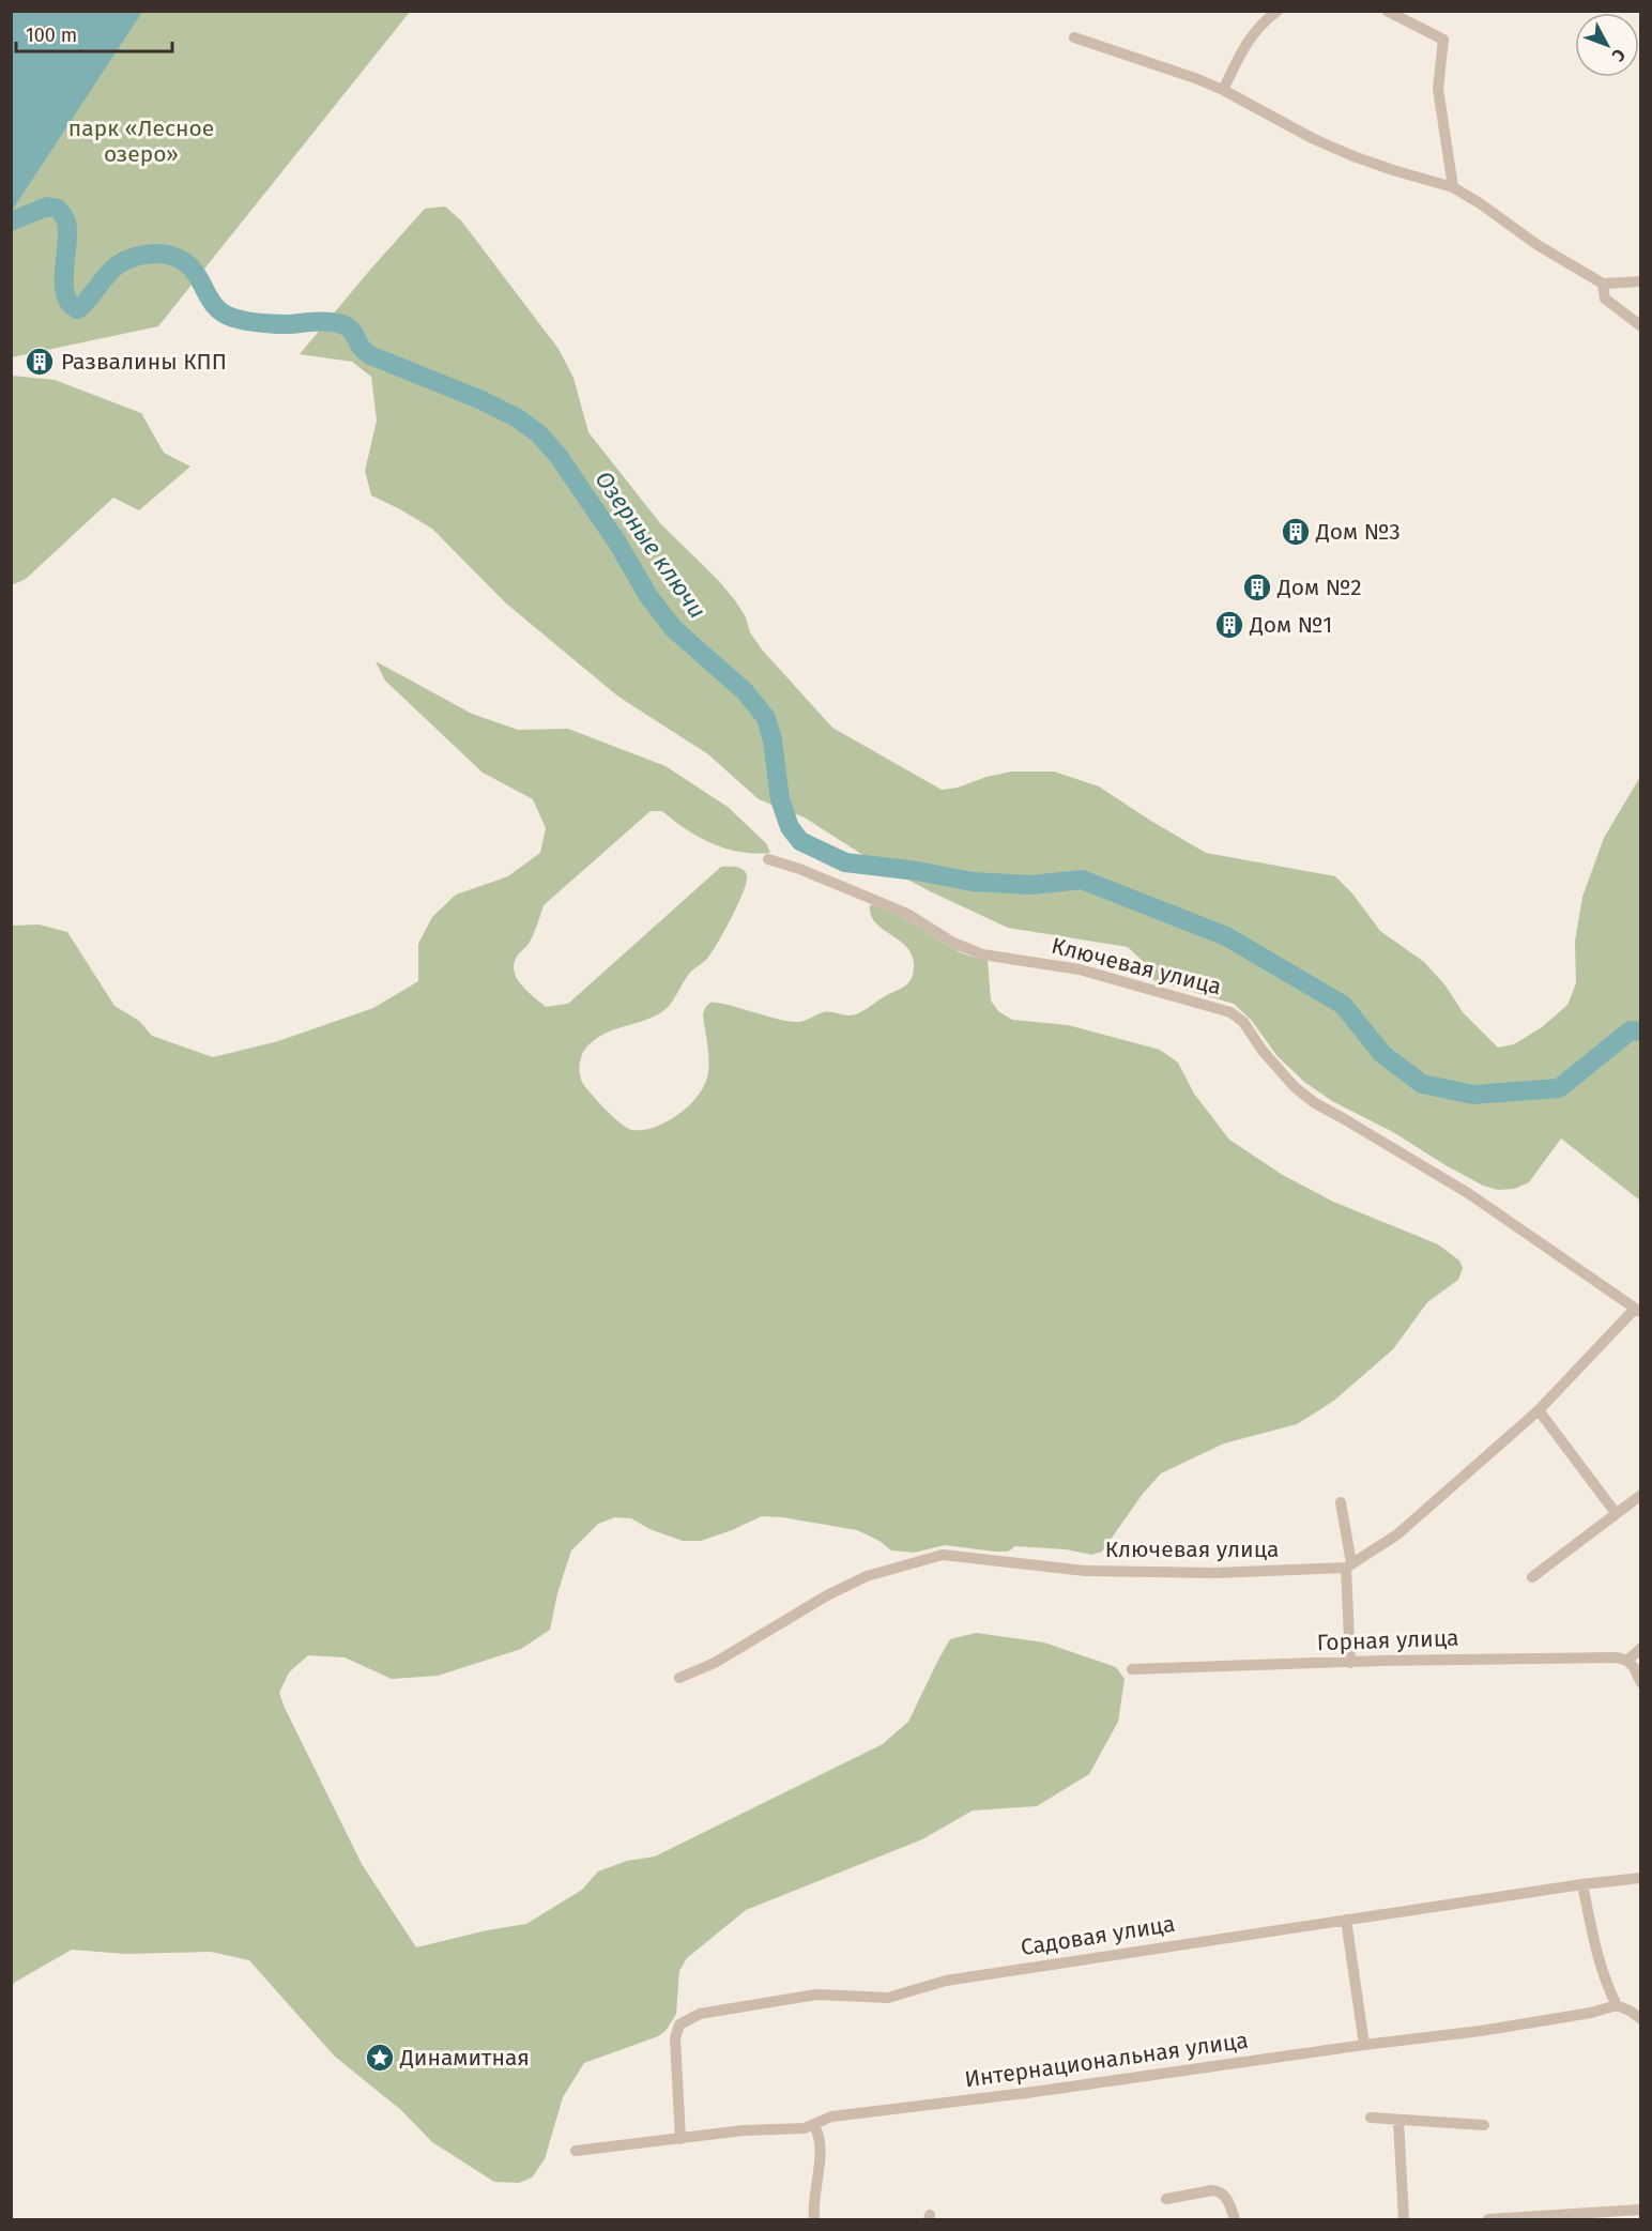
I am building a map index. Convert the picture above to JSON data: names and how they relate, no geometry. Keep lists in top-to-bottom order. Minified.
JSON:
{"streets":{"street":["Ключевая улица","Горная улица","Садовая улица","Интернациональная улица"]},"crossings":[["Садовая улица","Интернациональная улица"]],"water":["Озерные ключи"],"parks":["парк «Лесное озеро»"],"places":{"building":["Развалины КПП","Дом №3","Дом №2","Дом №1"],"place":["Динамитная"]},"scale_bar":"100 m","north":"bottom right"}
